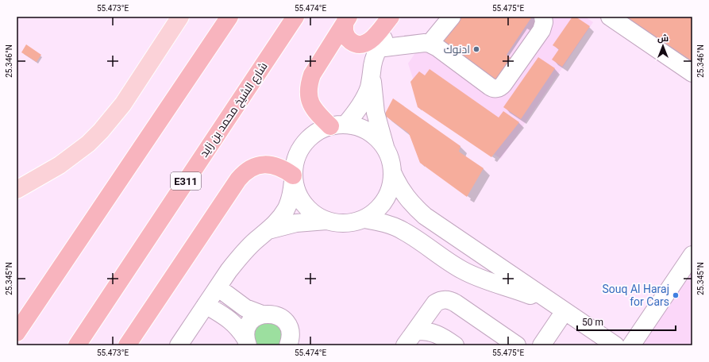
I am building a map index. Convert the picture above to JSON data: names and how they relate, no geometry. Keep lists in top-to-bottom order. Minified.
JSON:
{"streets":{"highway":["شارع الشيخ محمد بن زايد","E311"]},"places":["ادنوك","Souq Al Haraj for Cars"],"scale_bar":"50 m","north":"top","coordinates":["55.473°E","55.474°E","55.475°E","25.346°N","25.345°N"]}
